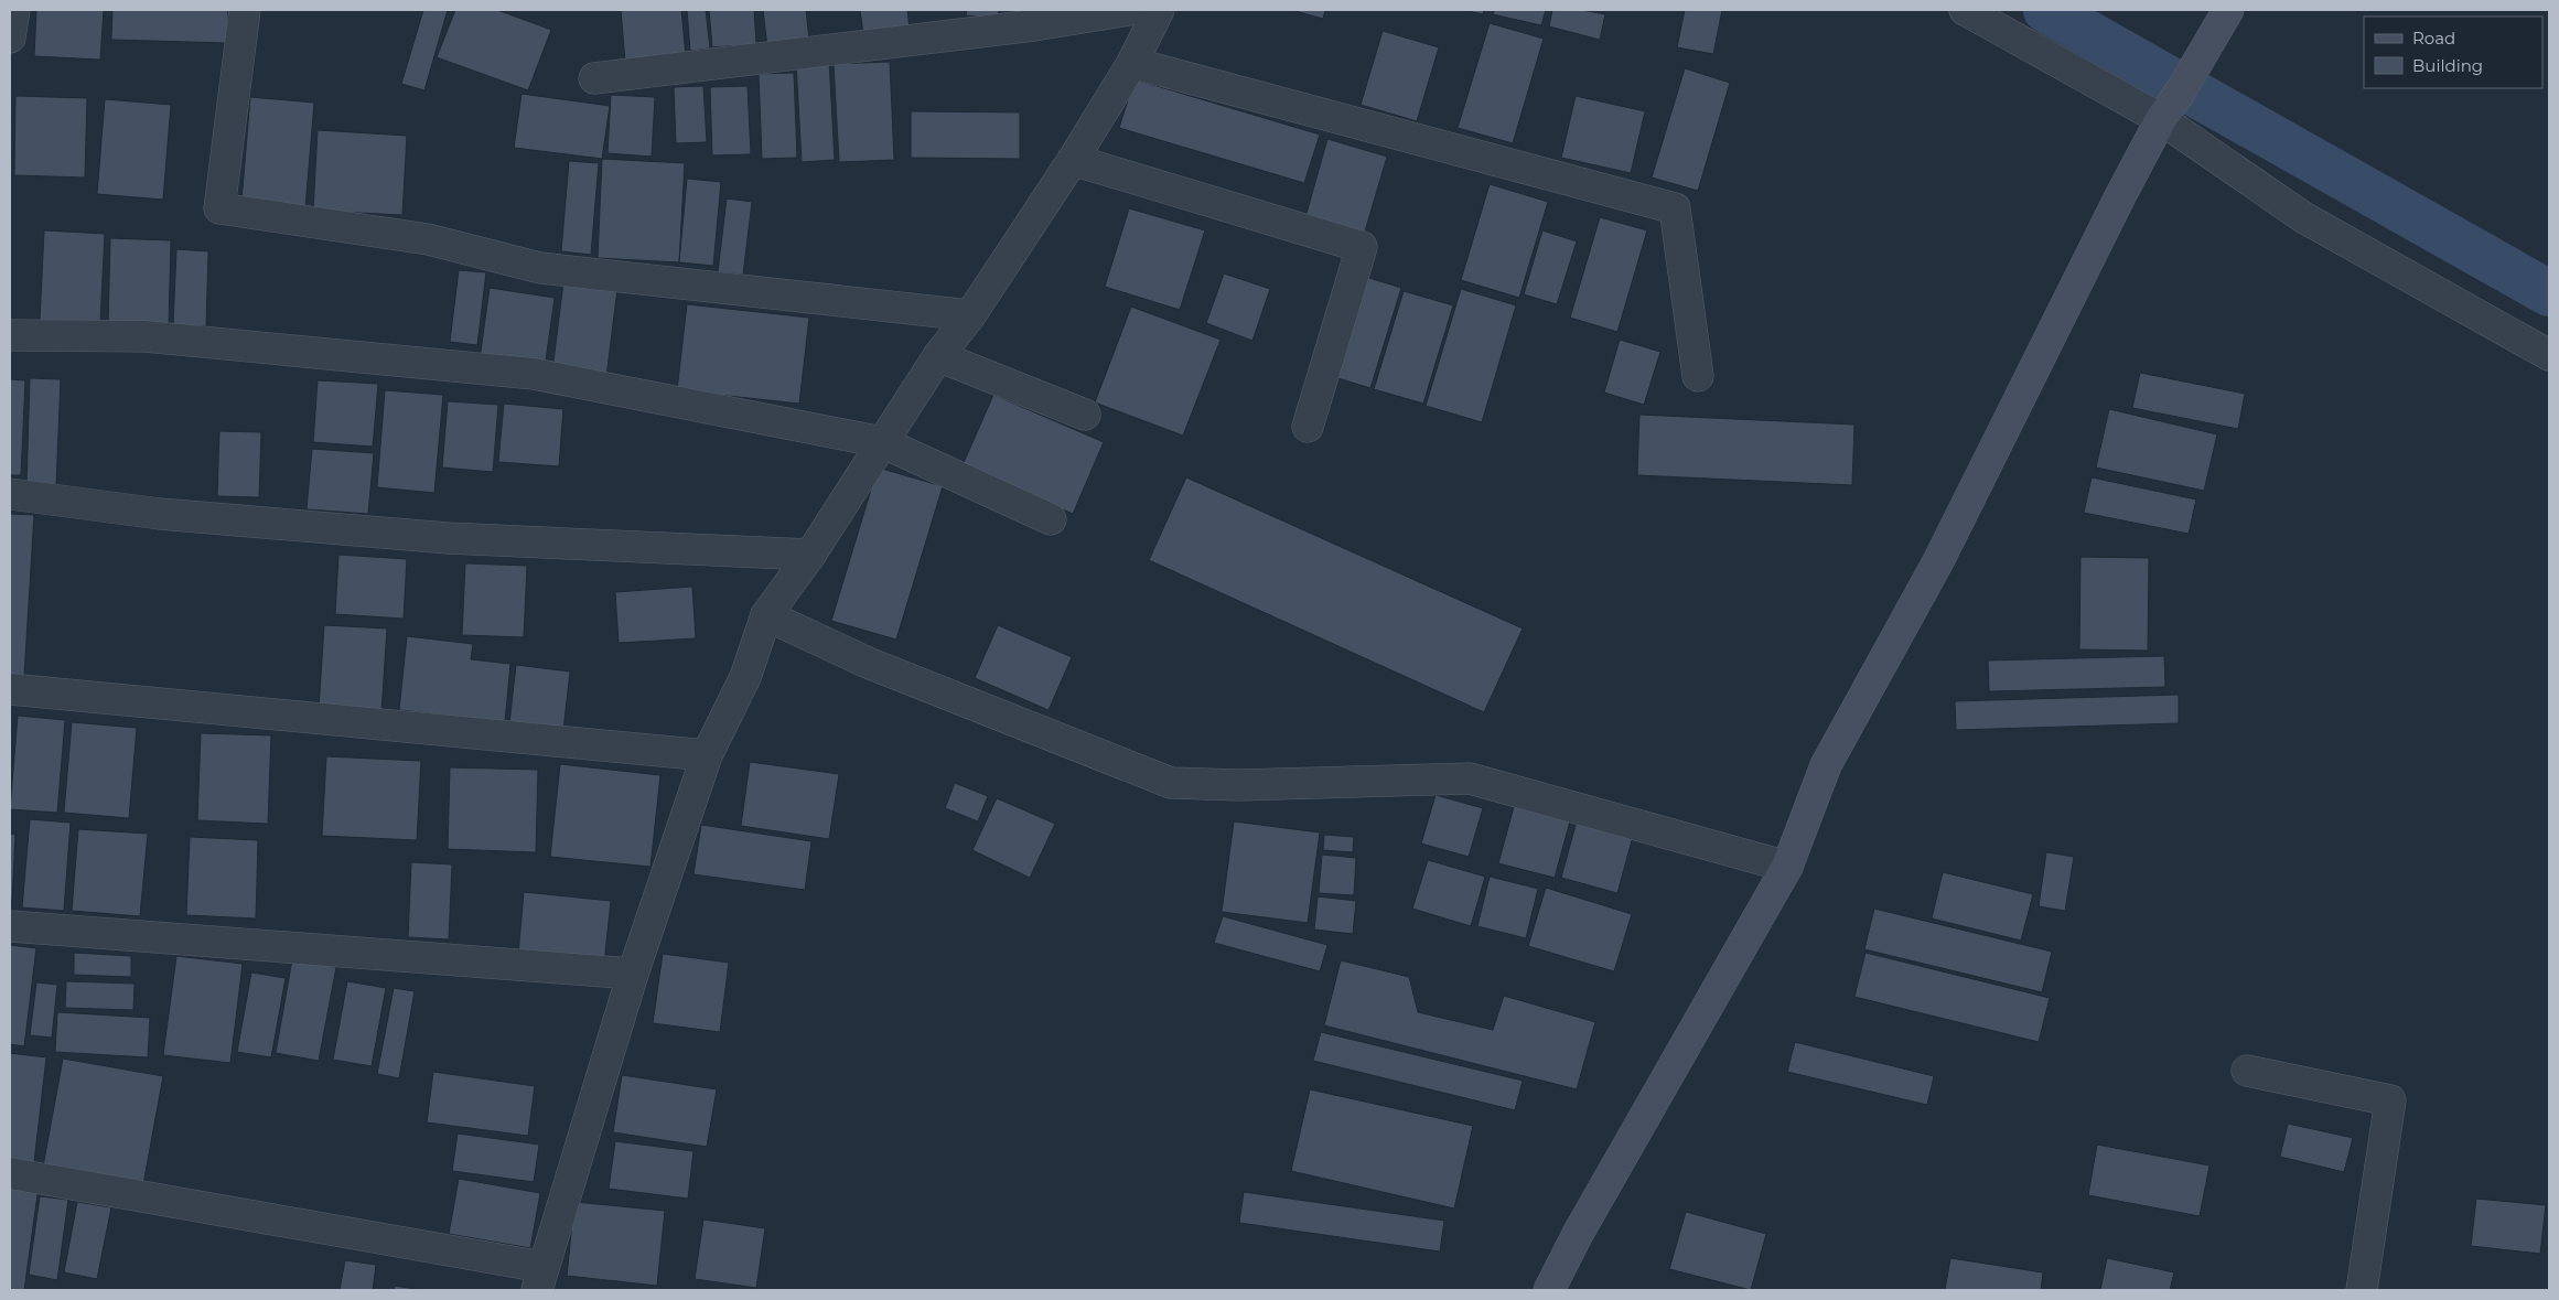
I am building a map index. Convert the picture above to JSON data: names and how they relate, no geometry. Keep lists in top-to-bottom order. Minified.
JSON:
{"legend":["Road","Building"]}
